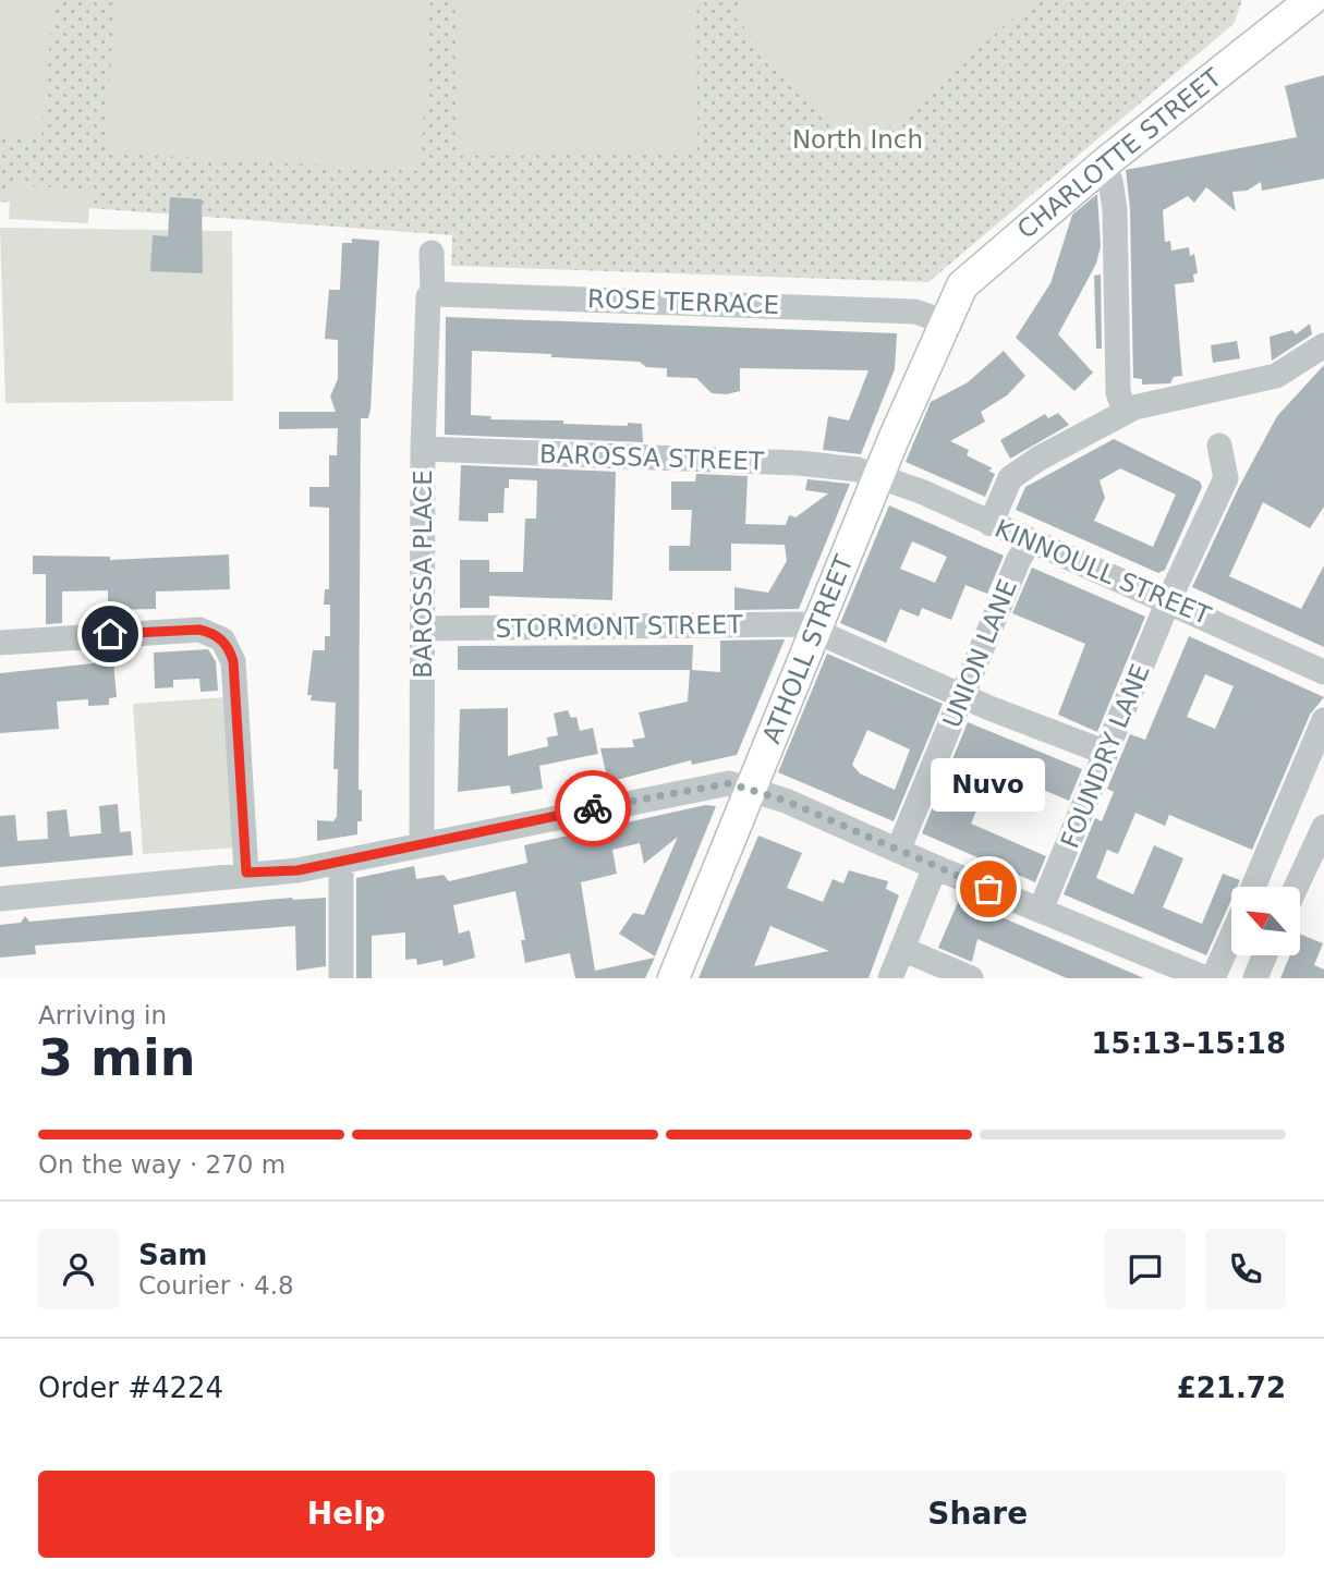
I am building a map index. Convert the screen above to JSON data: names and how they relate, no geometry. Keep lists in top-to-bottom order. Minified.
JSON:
{"streets":{"main road":["CHARLOTTE STREET","ATHOLL STREET"],"street":["ROSE TERRACE","BAROSSA STREET","KINNOULL STREET","BAROSSA PLACE","STORMONT STREET","UNION LANE","FOUNDRY LANE"]},"crossings":[["CHARLOTTE STREET","ROSE TERRACE"],["CHARLOTTE STREET","ATHOLL STREET"],["ROSE TERRACE","BAROSSA PLACE"],["ROSE TERRACE","ATHOLL STREET"],["BAROSSA STREET","KINNOULL STREET"],["BAROSSA STREET","BAROSSA PLACE"],["BAROSSA STREET","ATHOLL STREET"],["KINNOULL STREET","ATHOLL STREET"],["KINNOULL STREET","UNION LANE"],["KINNOULL STREET","FOUNDRY LANE"],["BAROSSA PLACE","STORMONT STREET"],["STORMONT STREET","ATHOLL STREET"],["STORMONT STREET","UNION LANE"],["STORMONT STREET","FOUNDRY LANE"]],"parks":["North Inch"],"places":["Nuvo"],"north":"top left","page":{"bubble":"Nuvo","heading":["3 min","Arriving in","15:13–15:18"],"panel":["Sam","Courier · 4.8","Order #4224","£21.72"],"bar":"On the way · 270 m","buttons":["Help","Share"]}}
